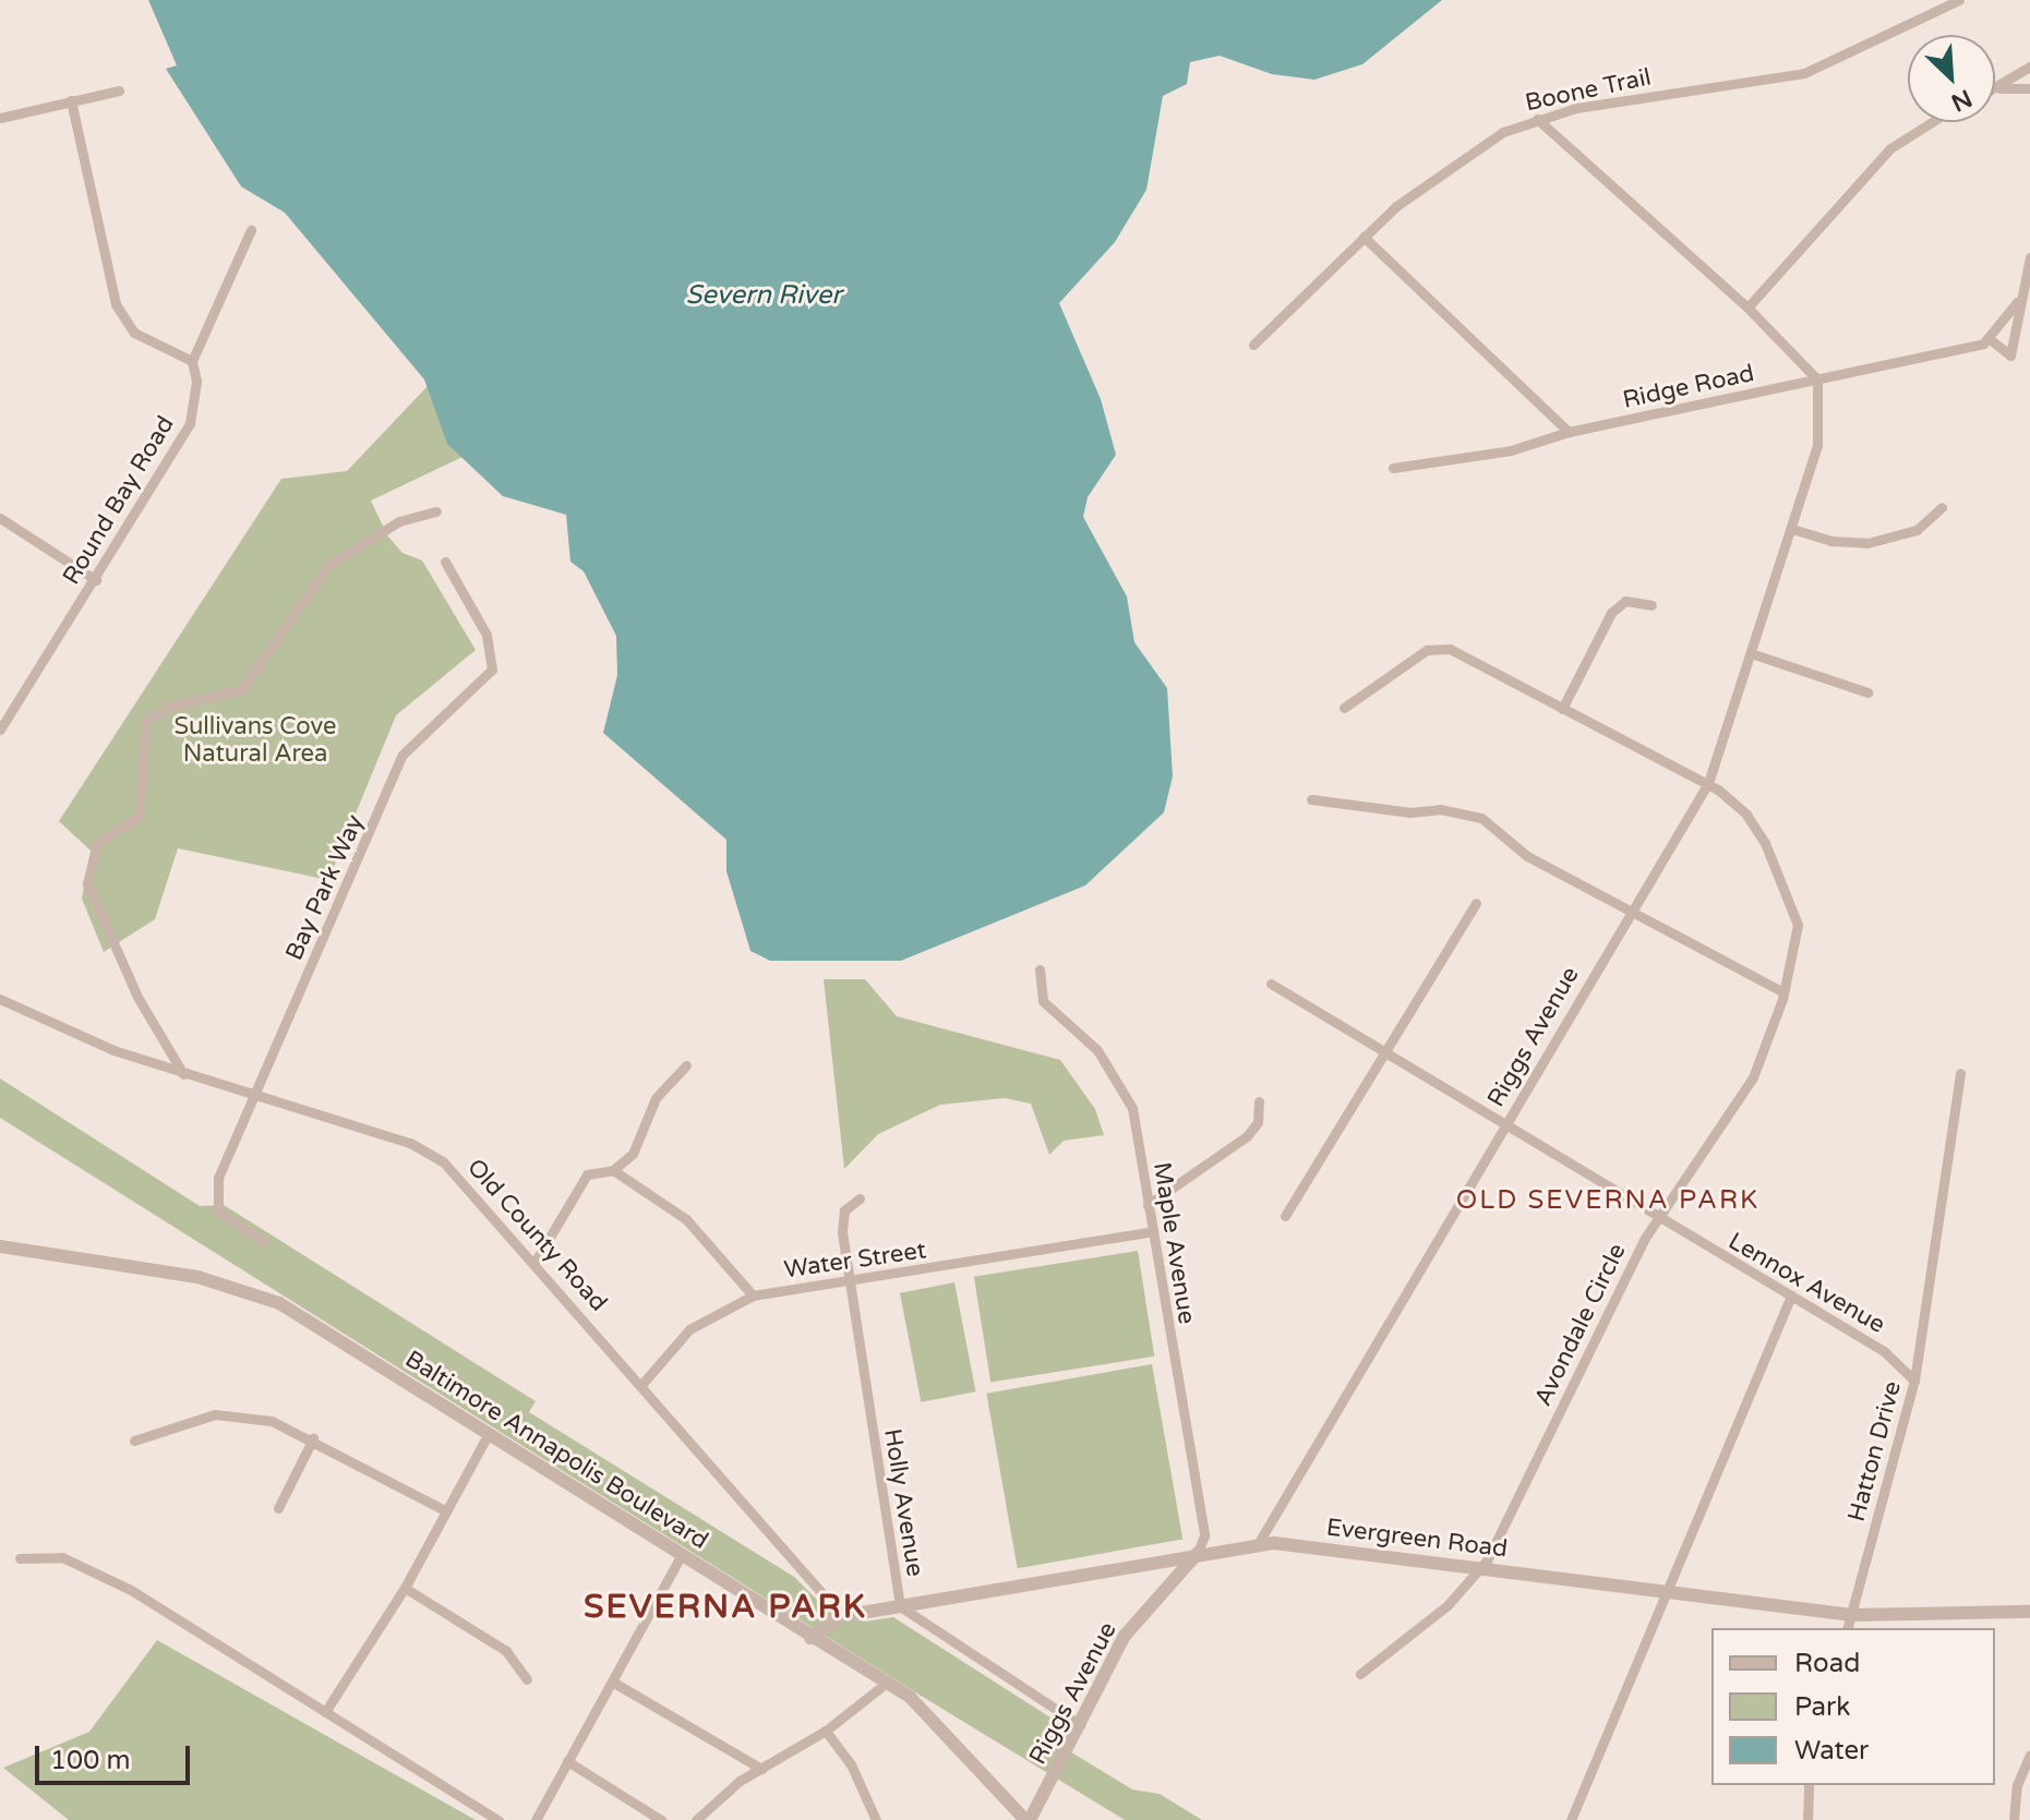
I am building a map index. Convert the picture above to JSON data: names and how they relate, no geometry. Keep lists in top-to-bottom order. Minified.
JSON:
{"streets":{"street":["Boone Trail","Ridge Road","Round Bay Road","Bay Park Way","Riggs Avenue","Old County Road","Maple Avenue","Water Street","Lennox Avenue","Avondale Circle","Baltimore Annapolis Boulevard","Hatton Drive","Holly Avenue","Evergreen Road"]},"crossings":[["Ridge Road","Riggs Avenue"],["Bay Park Way","Old County Road"],["Riggs Avenue","Maple Avenue"],["Riggs Avenue","Lennox Avenue"],["Riggs Avenue","Avondale Circle"],["Riggs Avenue","Baltimore Annapolis Boulevard"],["Riggs Avenue","Holly Avenue"],["Riggs Avenue","Evergreen Road"],["Old County Road","Evergreen Road"],["Maple Avenue","Water Street"],["Maple Avenue","Evergreen Road"],["Water Street","Holly Avenue"],["Lennox Avenue","Avondale Circle"],["Lennox Avenue","Hatton Drive"],["Avondale Circle","Evergreen Road"],["Baltimore Annapolis Boulevard","Evergreen Road"],["Hatton Drive","Evergreen Road"],["Holly Avenue","Evergreen Road"]],"districts":["OLD SEVERNA PARK","SEVERNA PARK"],"water":["Severn River"],"parks":["Sullivans Cove Natural Area"],"legend":["Road","Park","Water"],"scale_bar":"100 m","north":"bottom right"}
